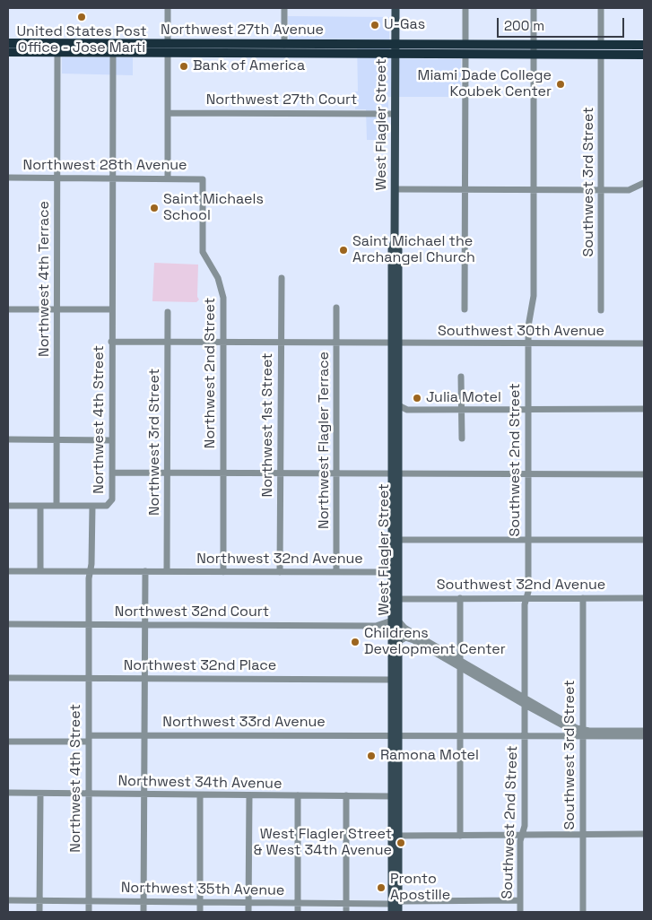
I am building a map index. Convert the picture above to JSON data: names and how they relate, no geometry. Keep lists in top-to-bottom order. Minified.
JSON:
{"streets":{"highway":["Northwest 27th Avenue"],"main road":["West Flagler Street"],"street":["Northwest 27th Court","Northwest 28th Avenue","Southwest 3rd Street","Northwest 4th Terrace","Southwest 30th Avenue","Northwest 2nd Street","Northwest 4th Street","Northwest 1st Street","Northwest Flagler Terrace","Northwest 3rd Street","Southwest 2nd Street","Northwest 32nd Avenue","Southwest 32nd Avenue","Northwest 32nd Court","Northwest 32nd Place","Northwest 33rd Avenue","Northwest 34th Avenue","Northwest 35th Avenue"]},"crossings":[["Northwest 27th Avenue","West Flagler Street"],["Northwest 27th Avenue","Northwest 4th Terrace"],["Northwest 27th Avenue","Northwest 4th Street"],["Northwest 27th Court","West Flagler Street"],["West Flagler Street","Southwest 30th Avenue"],["West Flagler Street","Northwest 32nd Avenue"],["West Flagler Street","Southwest 32nd Avenue"],["West Flagler Street","Northwest 32nd Court"],["West Flagler Street","Northwest 32nd Place"],["West Flagler Street","Northwest 33rd Avenue"],["West Flagler Street","Northwest 34th Avenue"],["West Flagler Street","Northwest 35th Avenue"],["Northwest 28th Avenue","Northwest 4th Terrace"],["Northwest 28th Avenue","Northwest 2nd Street"],["Northwest 28th Avenue","Northwest 4th Street"],["Southwest 3rd Street","Southwest 32nd Avenue"],["Southwest 3rd Street","Northwest 33rd Avenue"],["Southwest 30th Avenue","Northwest 2nd Street"],["Southwest 30th Avenue","Northwest 4th Street"],["Southwest 30th Avenue","Northwest 1st Street"],["Southwest 30th Avenue","Northwest Flagler Terrace"],["Southwest 30th Avenue","Northwest 3rd Street"],["Southwest 30th Avenue","Southwest 2nd Street"],["Northwest 2nd Street","Northwest 32nd Avenue"],["Northwest 4th Street","Northwest 32nd Court"],["Northwest 4th Street","Northwest 32nd Place"],["Northwest 4th Street","Northwest 33rd Avenue"],["Northwest 4th Street","Northwest 34th Avenue"],["Northwest 4th Street","Northwest 35th Avenue"],["Northwest 1st Street","Northwest 32nd Avenue"],["Northwest Flagler Terrace","Northwest 32nd Avenue"],["Northwest 3rd Street","Northwest 32nd Avenue"],["Southwest 2nd Street","Southwest 32nd Avenue"],["Southwest 2nd Street","Northwest 33rd Avenue"],["Southwest 2nd Street","Northwest 35th Avenue"]],"places":["United States Post Office - Jose Marti","U-Gas","Bank of America","Miami Dade College Koubek Center","Saint Michaels School","Saint Michael the Archangel Church","Julia Motel","Childrens Development Center","Ramona Motel","West Flagler Street & West 34th Avenue","Pronto Apostille"],"scale_bar":"200 m"}
